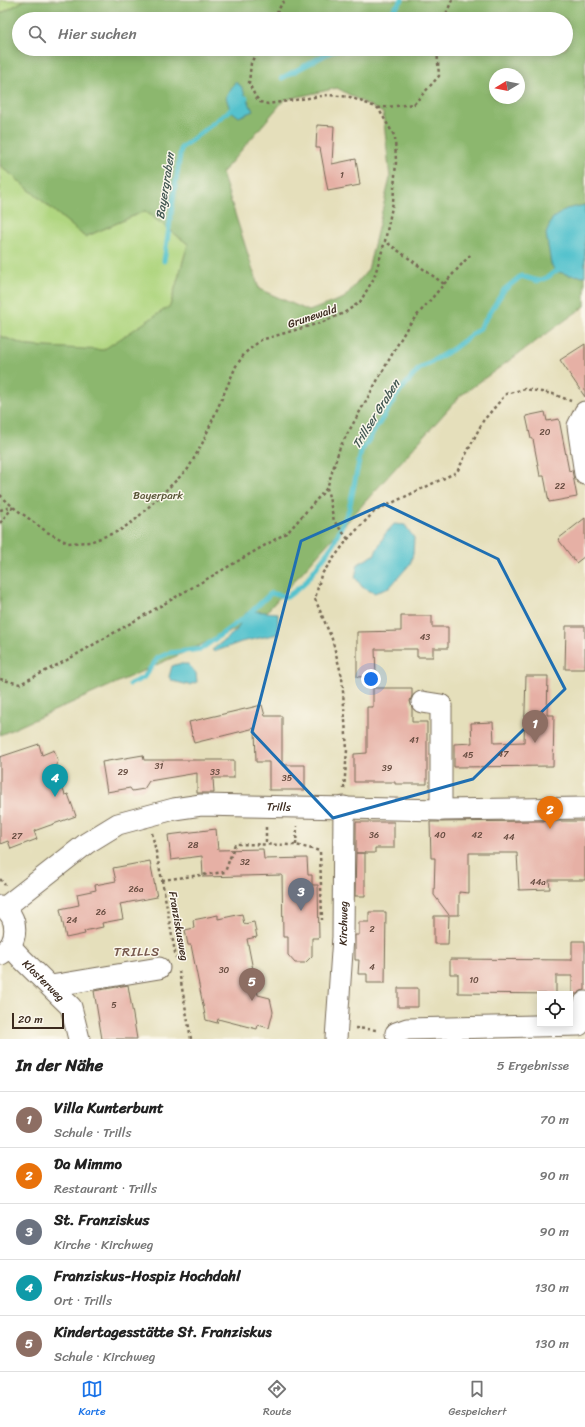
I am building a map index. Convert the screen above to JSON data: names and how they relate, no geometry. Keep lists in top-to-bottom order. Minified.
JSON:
{"streets":{"street":["Trills","Kirchweg","Klosterweg"],"path":["Grunewald","Franziskusweg"]},"crossings":[["Trills","Kirchweg"],["Trills","Franziskusweg"]],"districts":["TRILLS"],"water":["Bayergraben","Trillser Graben"],"parks":["Bayerpark"],"house_numbers":["1","20","22","43","41","47","45","31","39","29","33","35","36","40","42","27","44","28","32","44a","26a","26","24","2","4","30","10","5"],"scale_bar":"20 m","north":"left","page":{"search":"Hier suchen","pins":["1","4","2","3","5"],"scale":"20 m","heading":["In der Nähe","5 Ergebnisse"],"list":[{"mark":"1","name":"Villa Kunterbunt","note":"Schule · Trills","value":"70 m"},{"mark":"2","name":"Da Mimmo","note":"Restaurant · Trills","value":"90 m"},{"mark":"3","name":"St. Franziskus","note":"Kirche · Kirchweg","value":"90 m"},{"mark":"4","name":"Franziskus-Hospiz Hochdahl","note":"Ort · Trills","value":"130 m"},{"mark":"5","name":"Kindertagesstätte St. Franziskus","note":"Schule · Kirchweg","value":"130 m"}],"nav":["Karte","Route","Gespeichert"]}}
